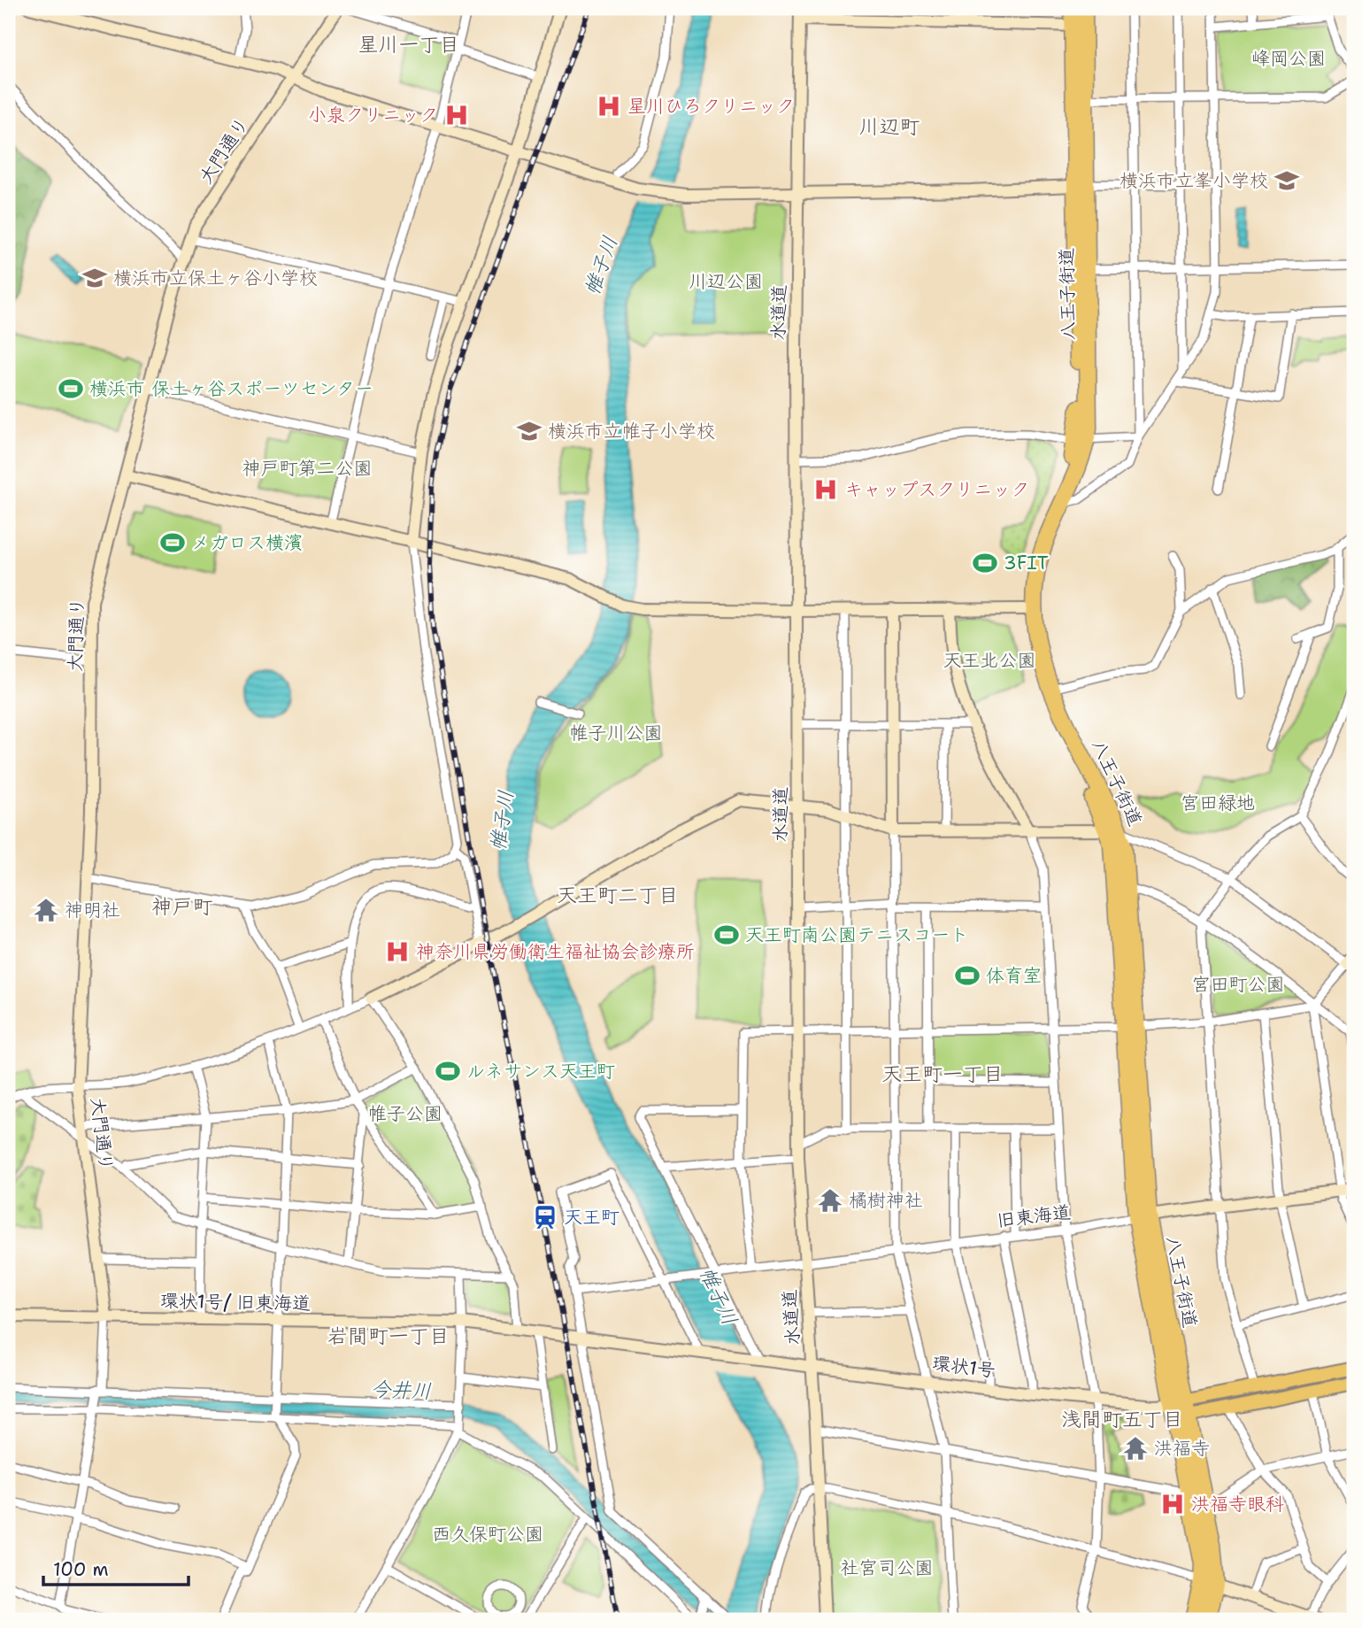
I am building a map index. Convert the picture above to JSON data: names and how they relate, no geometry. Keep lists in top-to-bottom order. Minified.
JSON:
{"streets":{"highway":["八王子街道"],"main road":["環状1号"],"street":["大門通り","水道道","旧東海道","環状1号/ 旧東海道"]},"crossings":[["大門通り","環状1号/ 旧東海道"],["八王子街道","旧東海道"],["八王子街道","環状1号"],["水道道","旧東海道"],["水道道","環状1号"]],"districts":["星川一丁目","川辺町","天王町二丁目","神戸町","天王町一丁目","岩間町一丁目","浅間町五丁目"],"water":["帷子川","今井川"],"parks":["峰岡公園","川辺公園","神戸町第二公園","天王北公園","帷子川公園","宮田緑地","宮田町公園","帷子公園","西久保町公園","社宮司公園"],"places":{"hospital":["星川ひろクリニック","小泉クリニック","キャップスクリニック","神奈川県労働衛生福祉協会診療所","洪福寺眼科"],"school or university":["横浜市立峯小学校","横浜市立保土ヶ谷小学校","横浜市立帷子小学校"],"sports":["横浜市 保土ヶ谷スポーツセンター","メガロス横濱","3FIT","天王町南公園テニスコート","体育室","ルネサンス天王町"],"temple":["神明社","橘樹神社","洪福寺"],"station":["天王町"]},"scale_bar":"100 m"}
